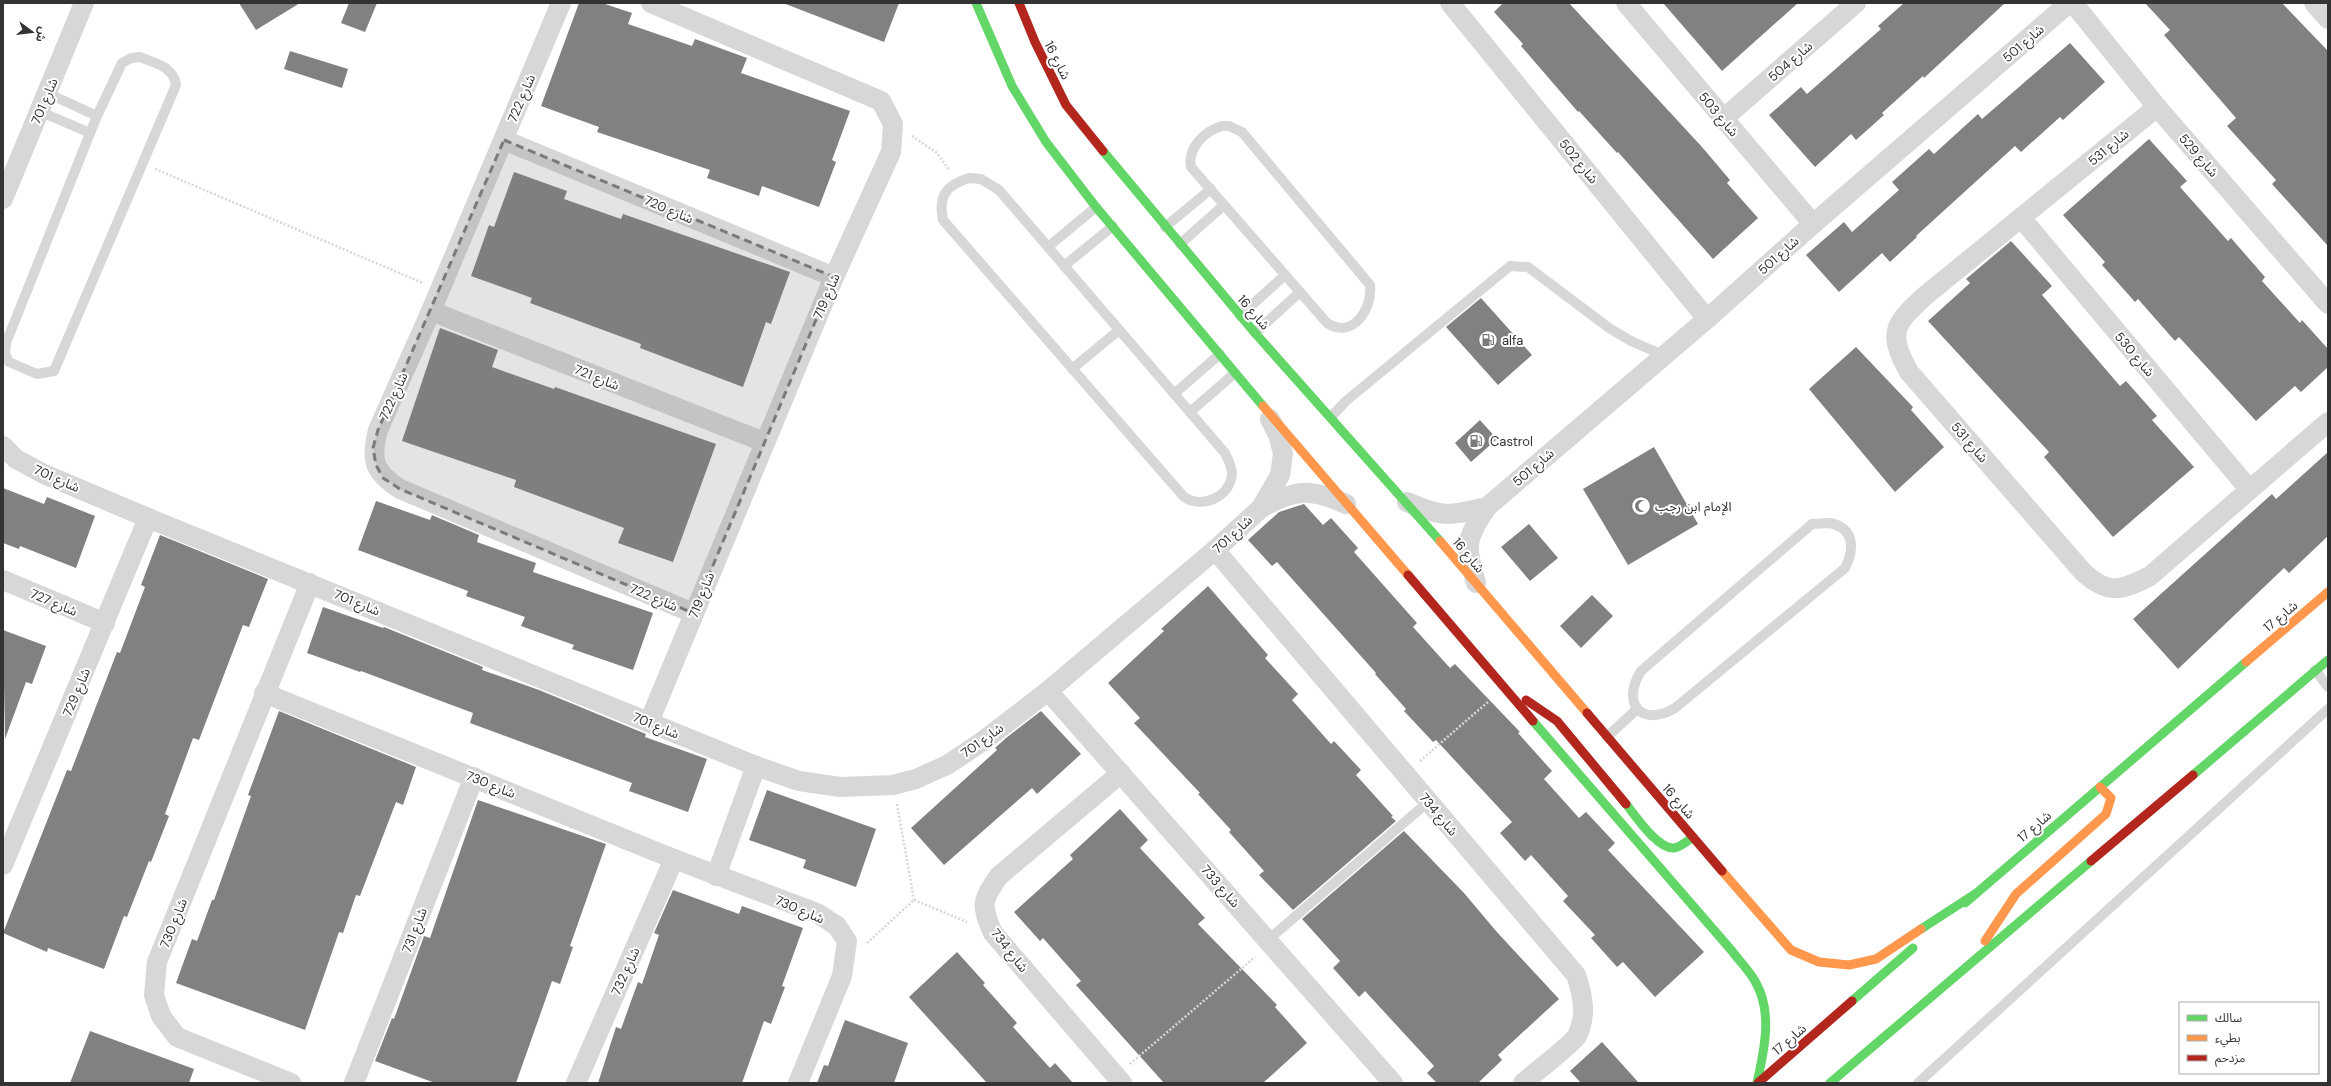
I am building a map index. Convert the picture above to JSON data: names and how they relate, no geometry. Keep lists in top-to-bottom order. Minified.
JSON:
{"streets":{"street":["شارع 501","شارع 16","شارع 504","شارع 722","شارع 701","شارع 503","شارع 531","شارع 529","شارع 502","شارع 720","شارع 719","شارع 530","شارع 721","شارع 727","شارع 17","شارع 729","شارع 730","شارع 734","شارع 733","شارع 731","شارع 732"]},"crossings":[["شارع 501","شارع 16"],["شارع 501","شارع 503"],["شارع 501","شارع 502"],["شارع 16","شارع 17"],["شارع 504","شارع 503"],["شارع 722","شارع 720"],["شارع 722","شارع 719"],["شارع 722","شارع 721"],["شارع 701","شارع 719"],["شارع 701","شارع 729"],["شارع 701","شارع 730"],["شارع 701","شارع 734"],["شارع 701","شارع 733"],["شارع 531","شارع 529"],["شارع 531","شارع 530"],["شارع 720","شارع 719"],["شارع 719","شارع 721"],["شارع 727","شارع 729"],["شارع 730","شارع 731"],["شارع 730","شارع 732"],["شارع 734","شارع 733"]],"places":{"fuel station":["alfa","Castrol"],"mosque":["الإمام ابن رجب"]},"legend":["سالك","بطيء","مزدحم"],"north":"right"}
